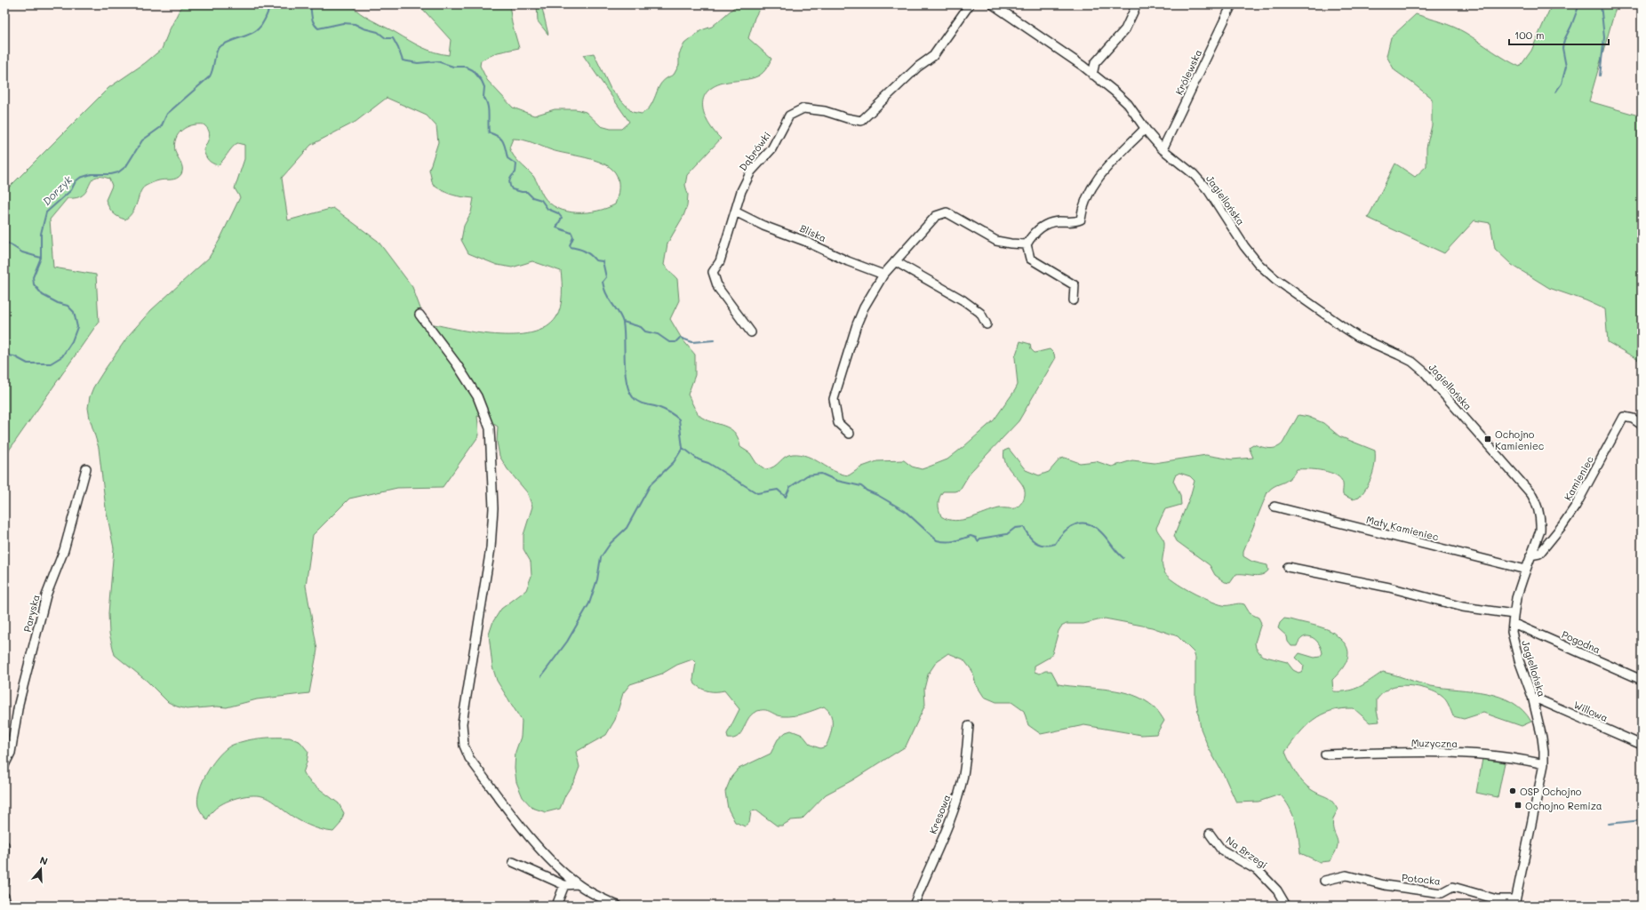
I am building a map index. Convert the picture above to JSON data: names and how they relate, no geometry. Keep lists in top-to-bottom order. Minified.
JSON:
{"streets":{"street":["Królewska","Dąbrówki","Jagiellońska","Bliska","Kamieniec","Mały Kamieniec","Paryska","Pogodna","Willowa","Muzyczna","Kresowa","Na Brzegi","Potocka"]},"crossings":[["Królewska","Jagiellońska"],["Dąbrówki","Bliska"],["Jagiellońska","Kamieniec"],["Jagiellońska","Mały Kamieniec"],["Jagiellońska","Pogodna"],["Jagiellońska","Willowa"],["Jagiellońska","Muzyczna"],["Jagiellońska","Potocka"]],"water":["Dorzyk"],"places":{"transit":["Ochojno Kamieniec","Ochojno Remiza"],"other":["OSP Ochojno"]},"scale_bar":"100 m","north":"top"}
